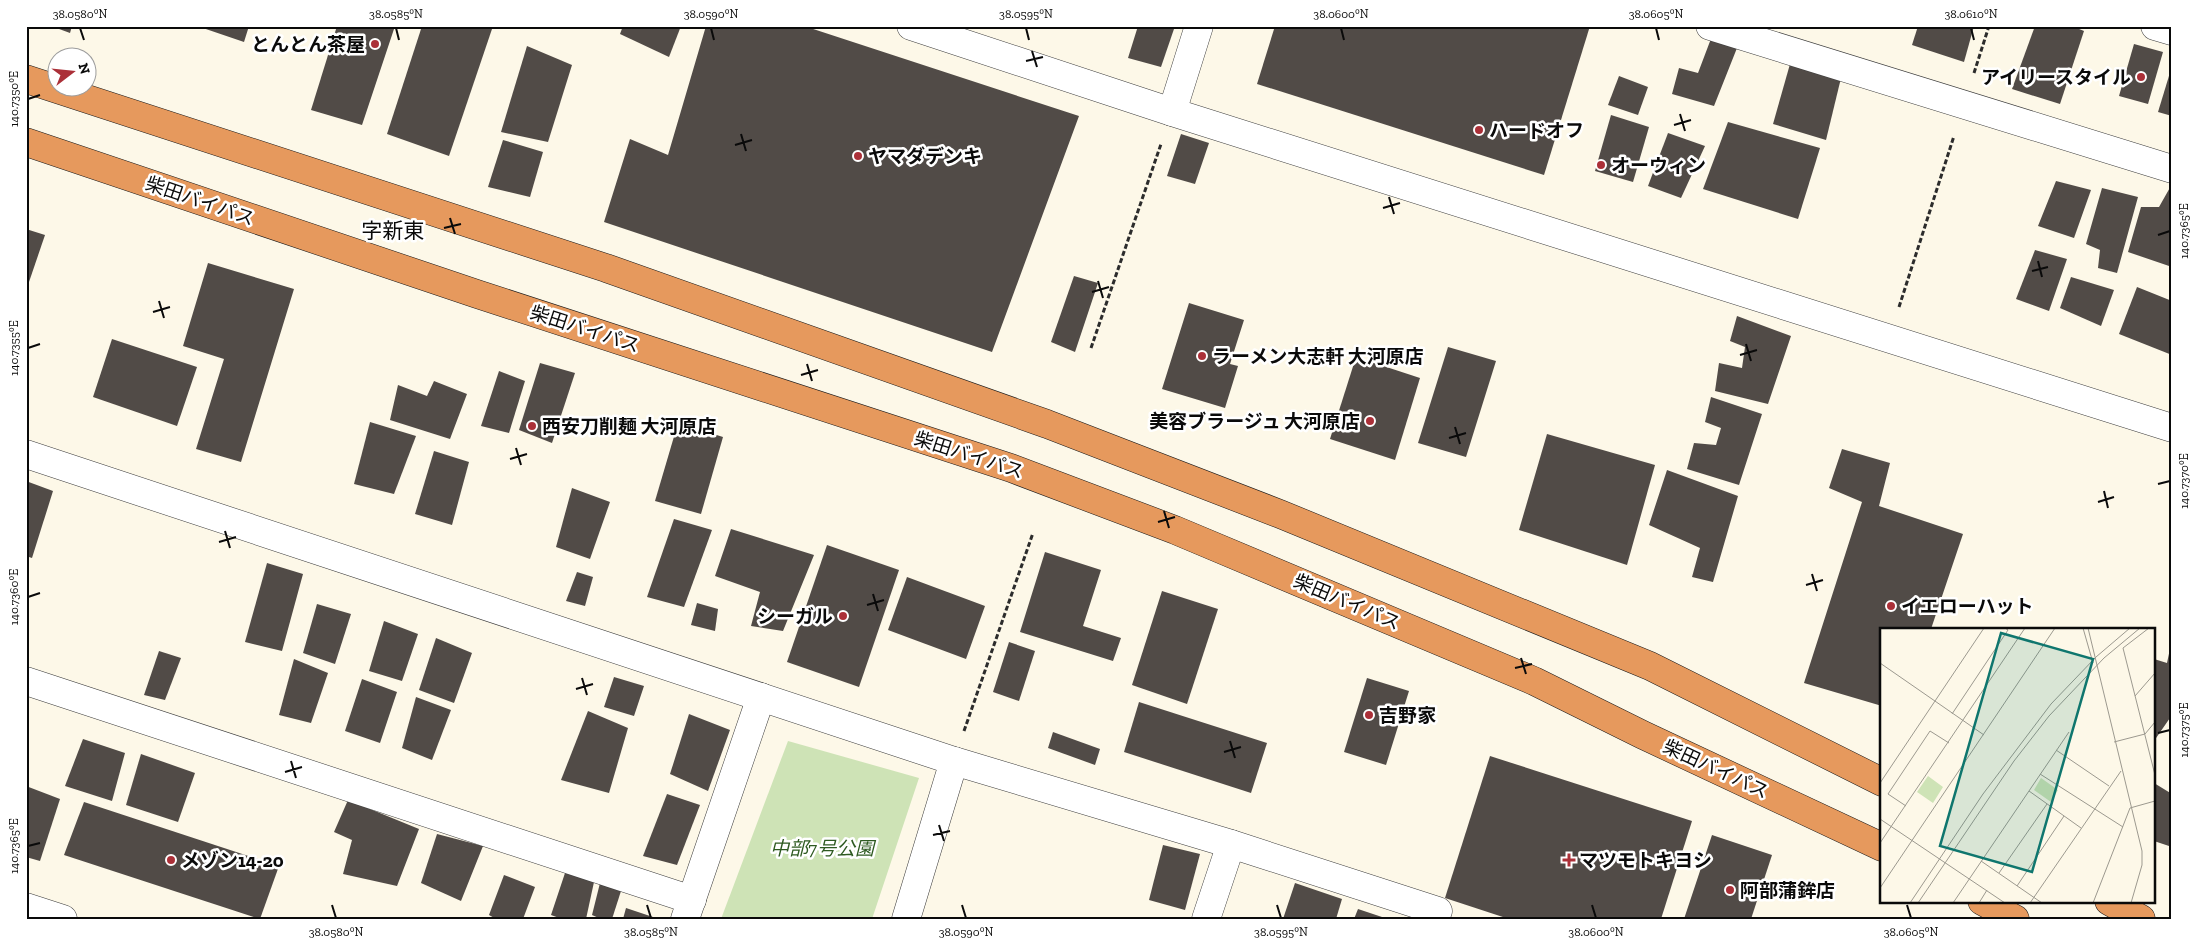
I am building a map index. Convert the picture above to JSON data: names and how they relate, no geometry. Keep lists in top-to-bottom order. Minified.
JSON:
{"streets":{"highway":["柴田バイパス"]},"districts":["字新東"],"parks":["中部7号公園"],"places":{"other":["とんとん茶屋","アイリースタイル","ハードオフ","ヤマダデンキ","オーウィン","ラーメン大志軒 大河原店","美容ブラージュ 大河原店","西安刀削麺 大河原店","イエローハット","シーガル","吉野家","メゾン14-20","阿部蒲鉾店"],"health":["マツモトキヨシ"]},"north":"right","coordinates":["38.0580°N","38.0585°N","38.0590°N","38.0595°N","38.0600°N","38.0605°N","38.0610°N","140.7350°E","140.7365°E","140.7355°E","140.7370°E","140.7360°E","140.7375°E"]}
